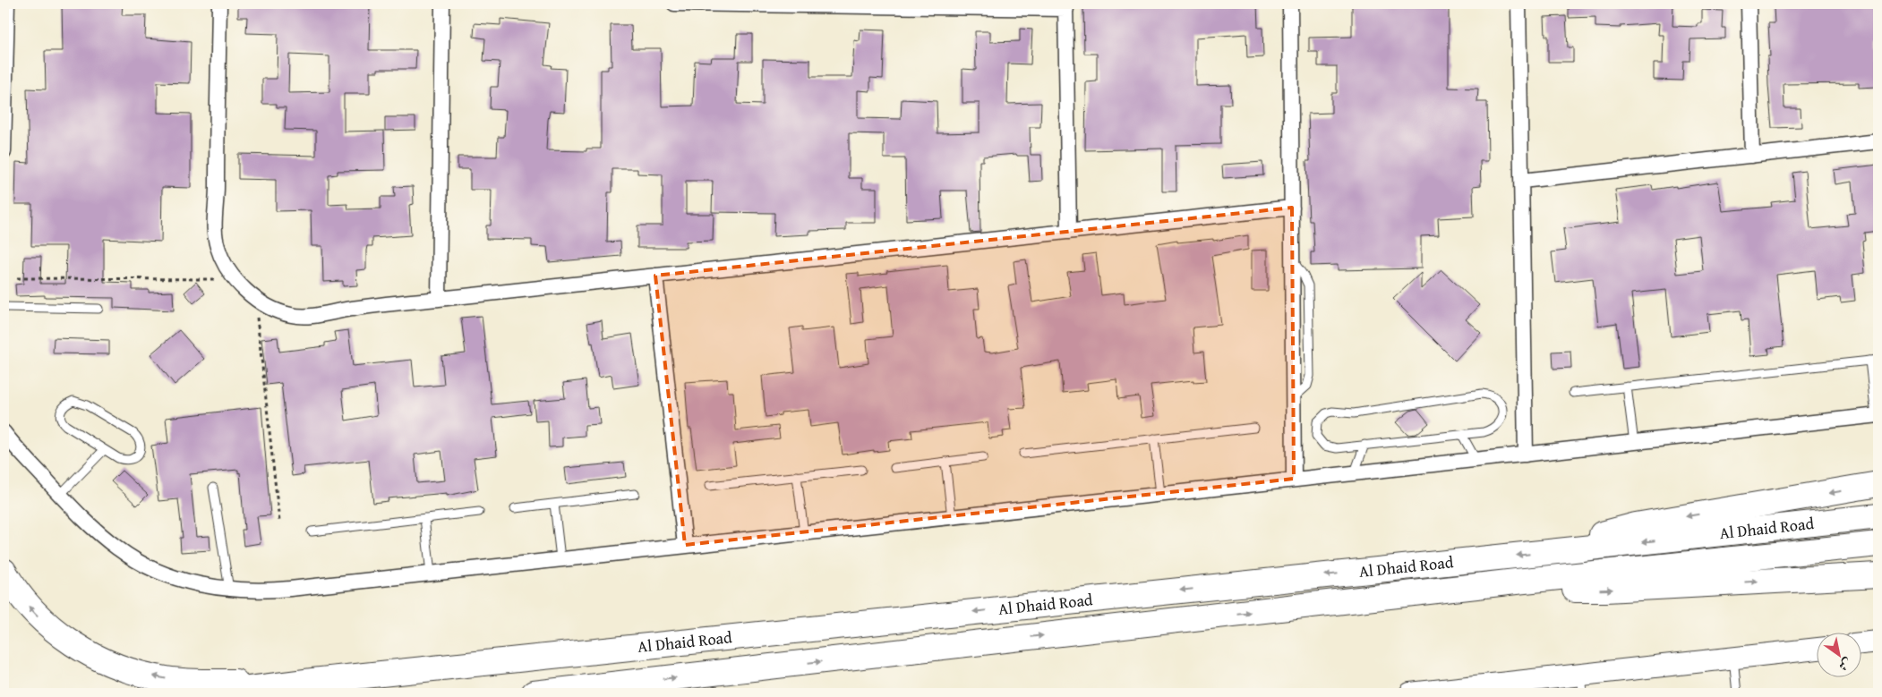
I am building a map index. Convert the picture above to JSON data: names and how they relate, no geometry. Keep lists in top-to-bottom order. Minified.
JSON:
{"streets":{"highway":["Al Dhaid Road"]},"north":"bottom right"}
